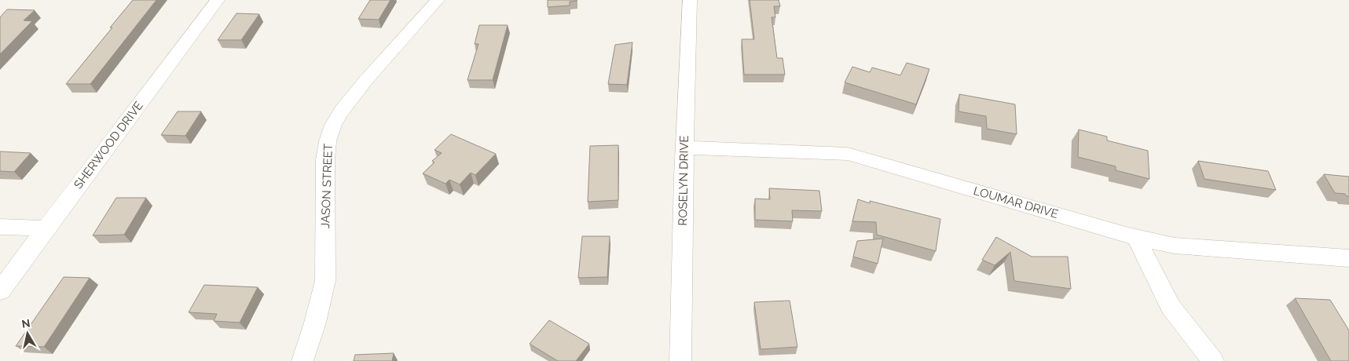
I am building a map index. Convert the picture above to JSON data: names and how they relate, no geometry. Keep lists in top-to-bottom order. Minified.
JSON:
{"streets":{"street":["SHERWOOD DRIVE","ROSELYN DRIVE","JASON STREET","LOUMAR DRIVE"]},"crossings":[["ROSELYN DRIVE","LOUMAR DRIVE"]],"north":"top"}
